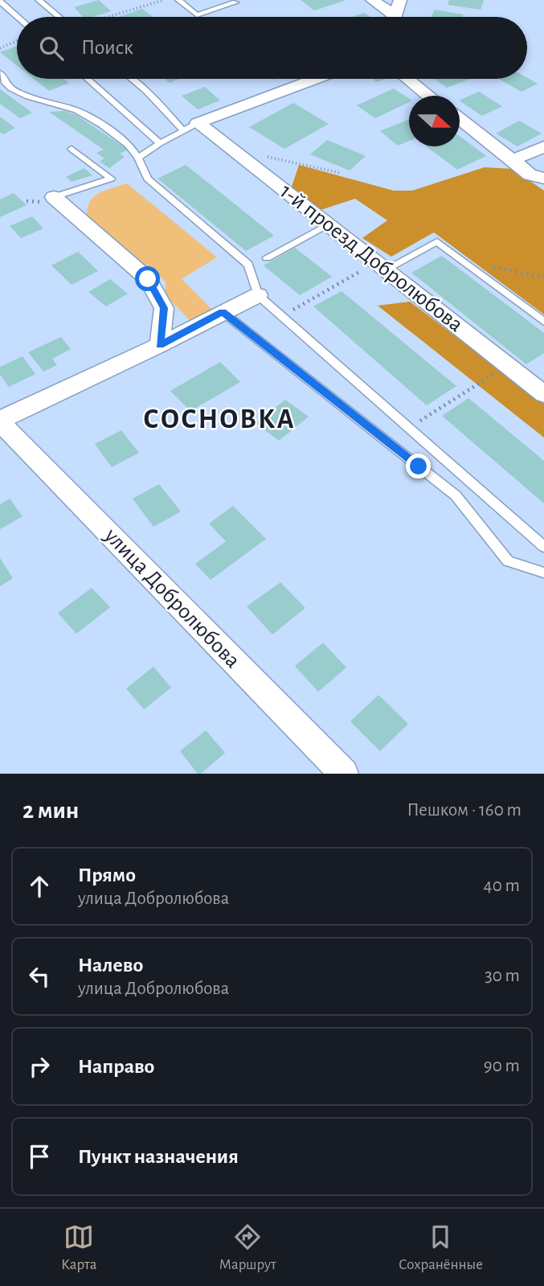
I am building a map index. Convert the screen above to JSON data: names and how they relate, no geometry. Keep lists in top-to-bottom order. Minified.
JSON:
{"streets":{"street":["1-й проезд Добролюбова","улица Добролюбова"]},"districts":["СОСНОВКА"],"north":"right","page":{"search":"Поиск","heading":["2 мин","Пешком · 160 m"],"list":[["Прямо","улица Добролюбова","40 m"],["Налево","улица Добролюбова","30 m"],["Направо","90 m"],"Пункт назначения"],"nav":["Карта","Маршрут","Сохранённые"]}}
